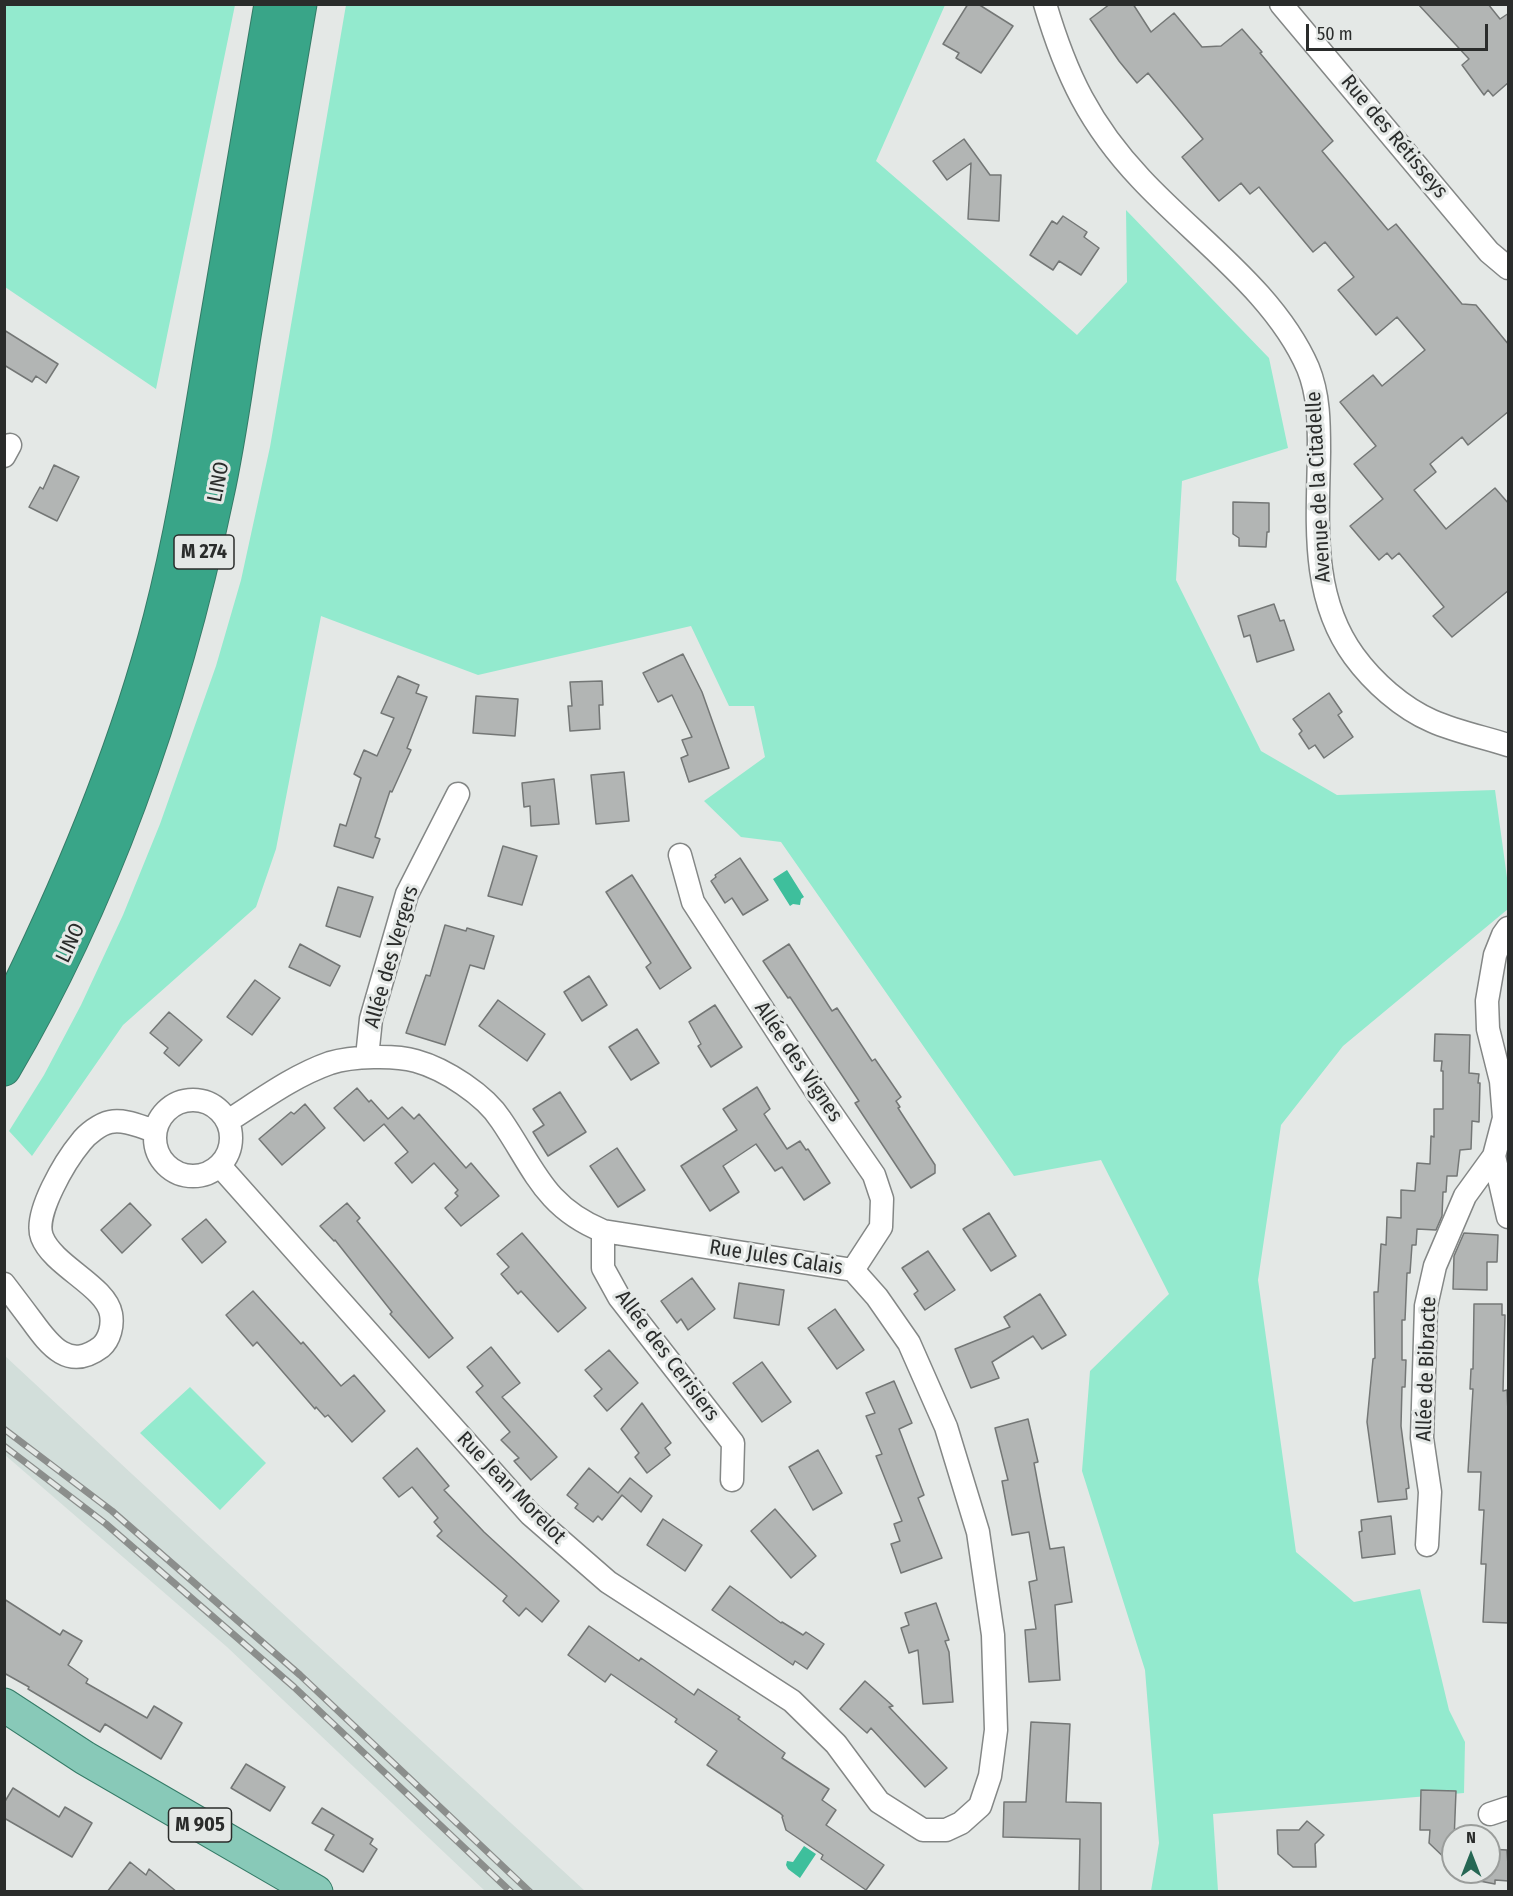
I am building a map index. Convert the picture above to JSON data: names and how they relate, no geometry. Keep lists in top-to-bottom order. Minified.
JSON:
{"streets":{"highway":["LINO","M 274"],"main road":["M 905"],"street":["Rue des Rétisseys","Avenue de la Citadelle","Allée des Vergers","Allée des Vignes","Rue Jules Calais","Allée des Cerisiers","Allée de Bibracte","Rue Jean Morelot"]},"crossings":[["Allée des Vergers","Rue Jules Calais"],["Allée des Vignes","Rue Jules Calais"],["Rue Jules Calais","Allée des Cerisiers"],["Rue Jules Calais","Rue Jean Morelot"]],"scale_bar":"50 m","north":"top"}
